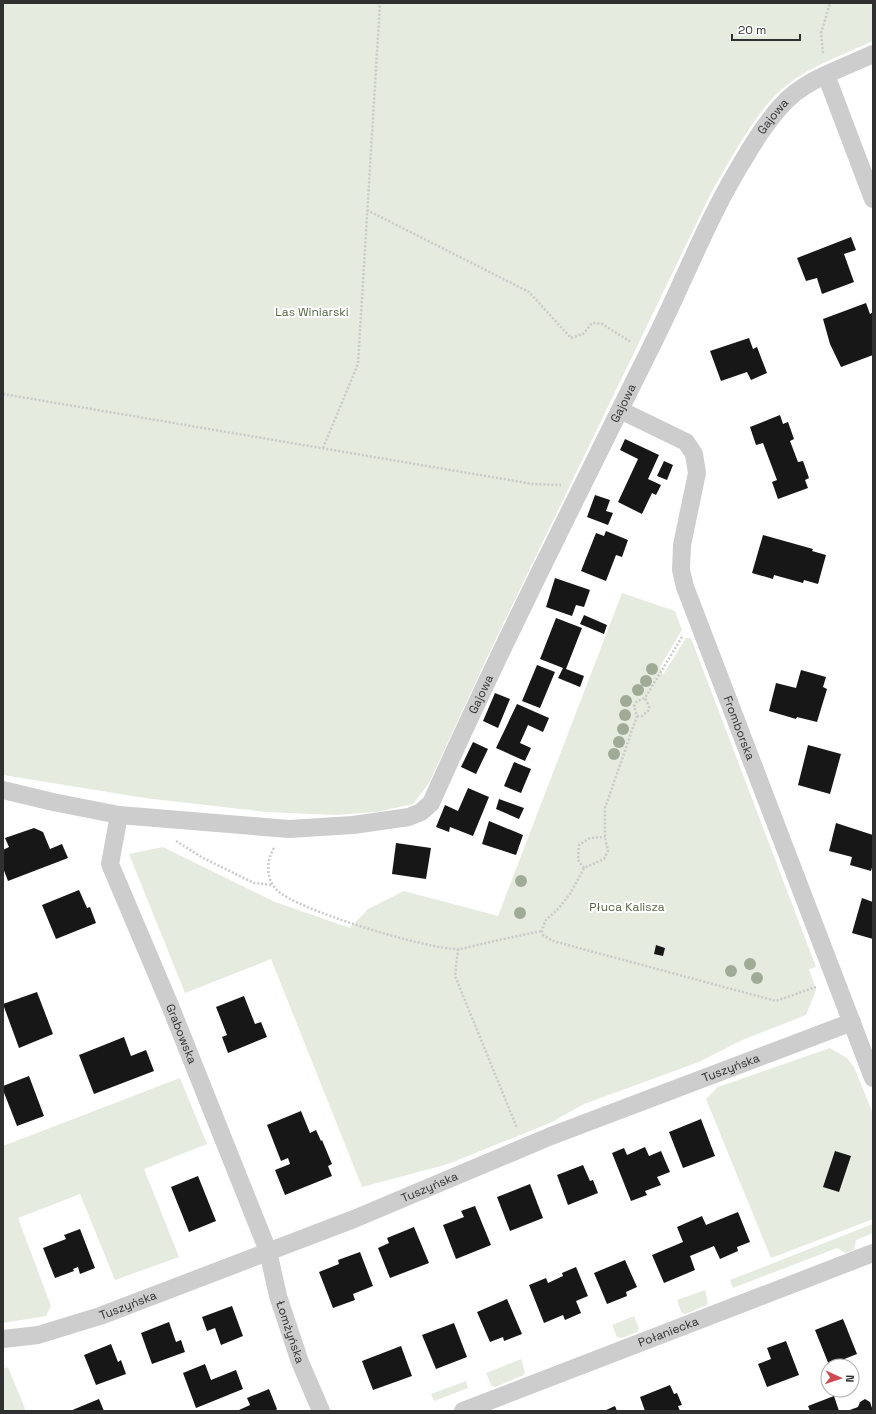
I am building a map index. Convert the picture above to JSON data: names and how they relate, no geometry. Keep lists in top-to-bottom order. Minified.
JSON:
{"streets":{"street":["Gajowa","Fromborska","Grabowska","Tuszyńska","Łomżyńska","Połaniecka"]},"crossings":[["Gajowa","Fromborska"],["Fromborska","Tuszyńska"],["Grabowska","Tuszyńska"],["Grabowska","Łomżyńska"],["Tuszyńska","Łomżyńska"]],"parks":["Las Winiarski","Płuca Kalisza"],"scale_bar":"20 m","north":"right"}
